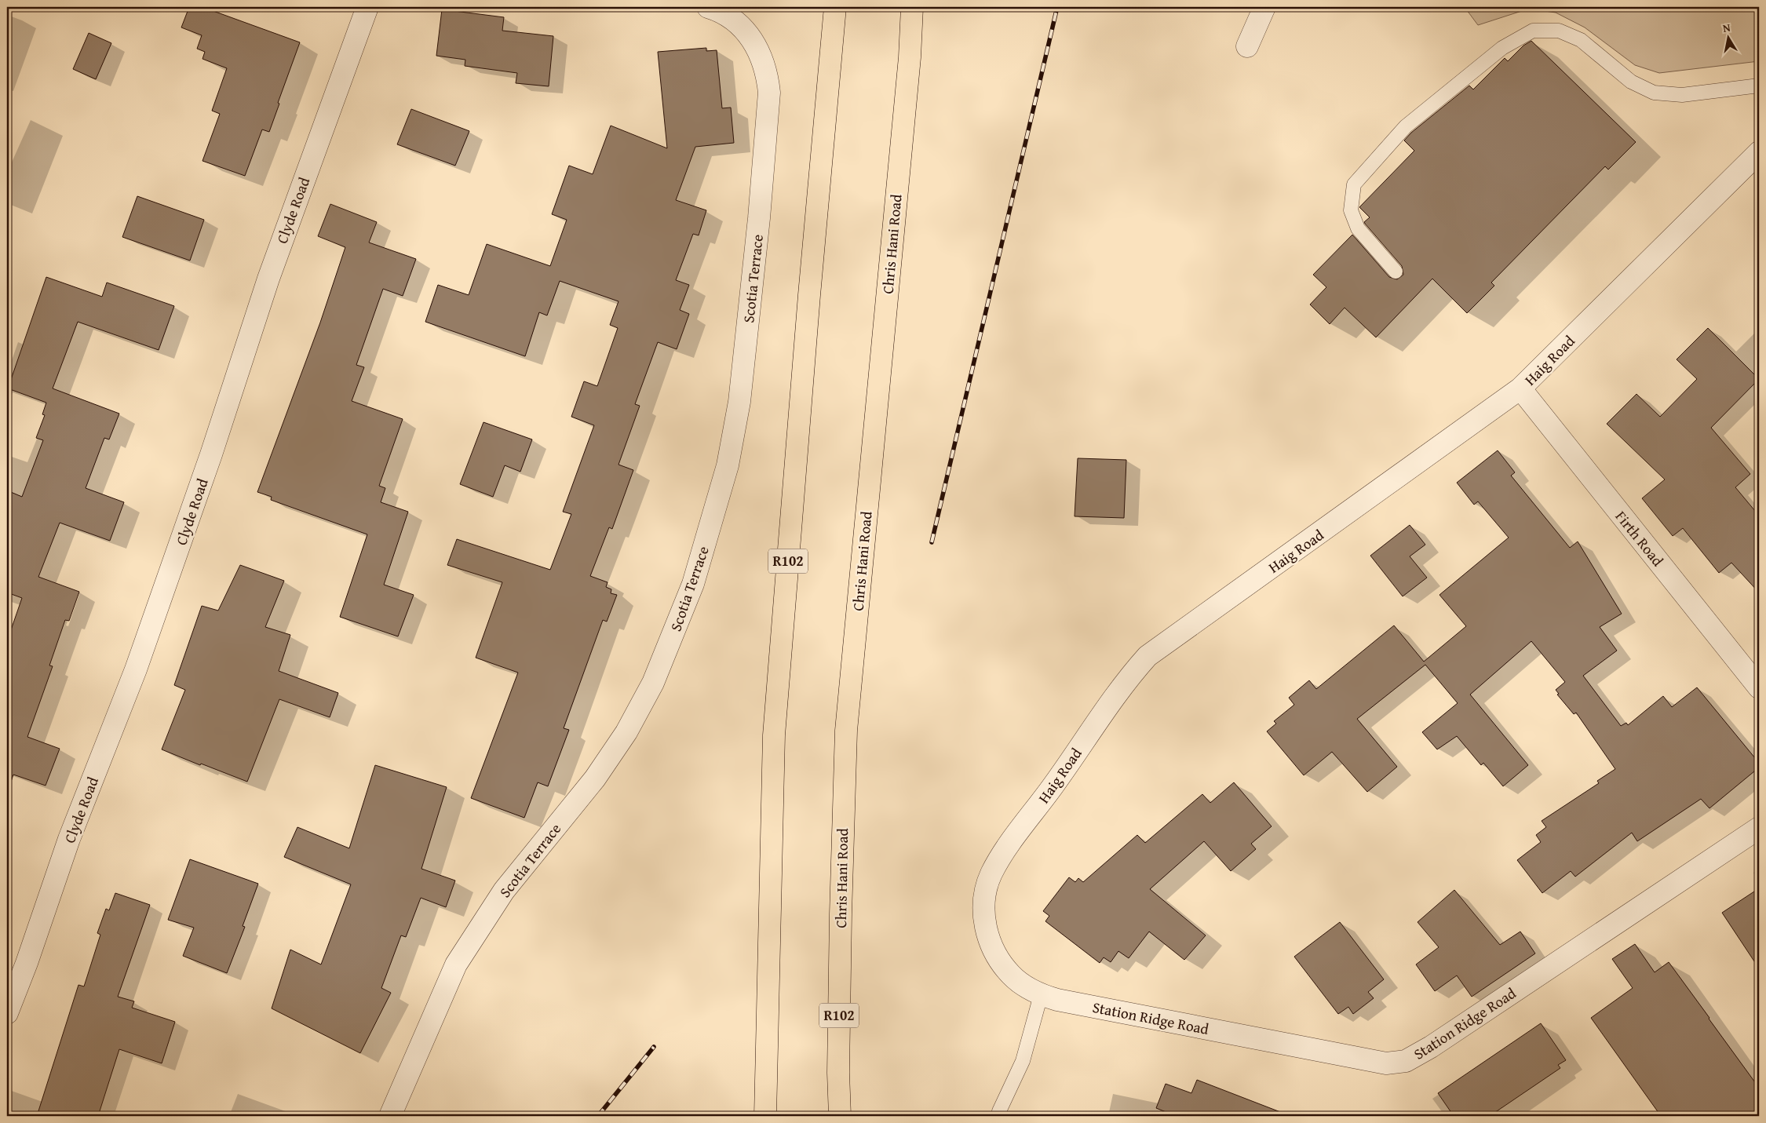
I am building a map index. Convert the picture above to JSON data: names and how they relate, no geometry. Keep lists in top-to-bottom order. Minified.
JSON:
{"streets":{"main road":["Chris Hani Road","R102"],"street":["Clyde Road","Scotia Terrace","Haig Road","Firth Road","Station Ridge Road"]},"crossings":[["Haig Road","Firth Road"],["Haig Road","Station Ridge Road"]],"north":"top"}
